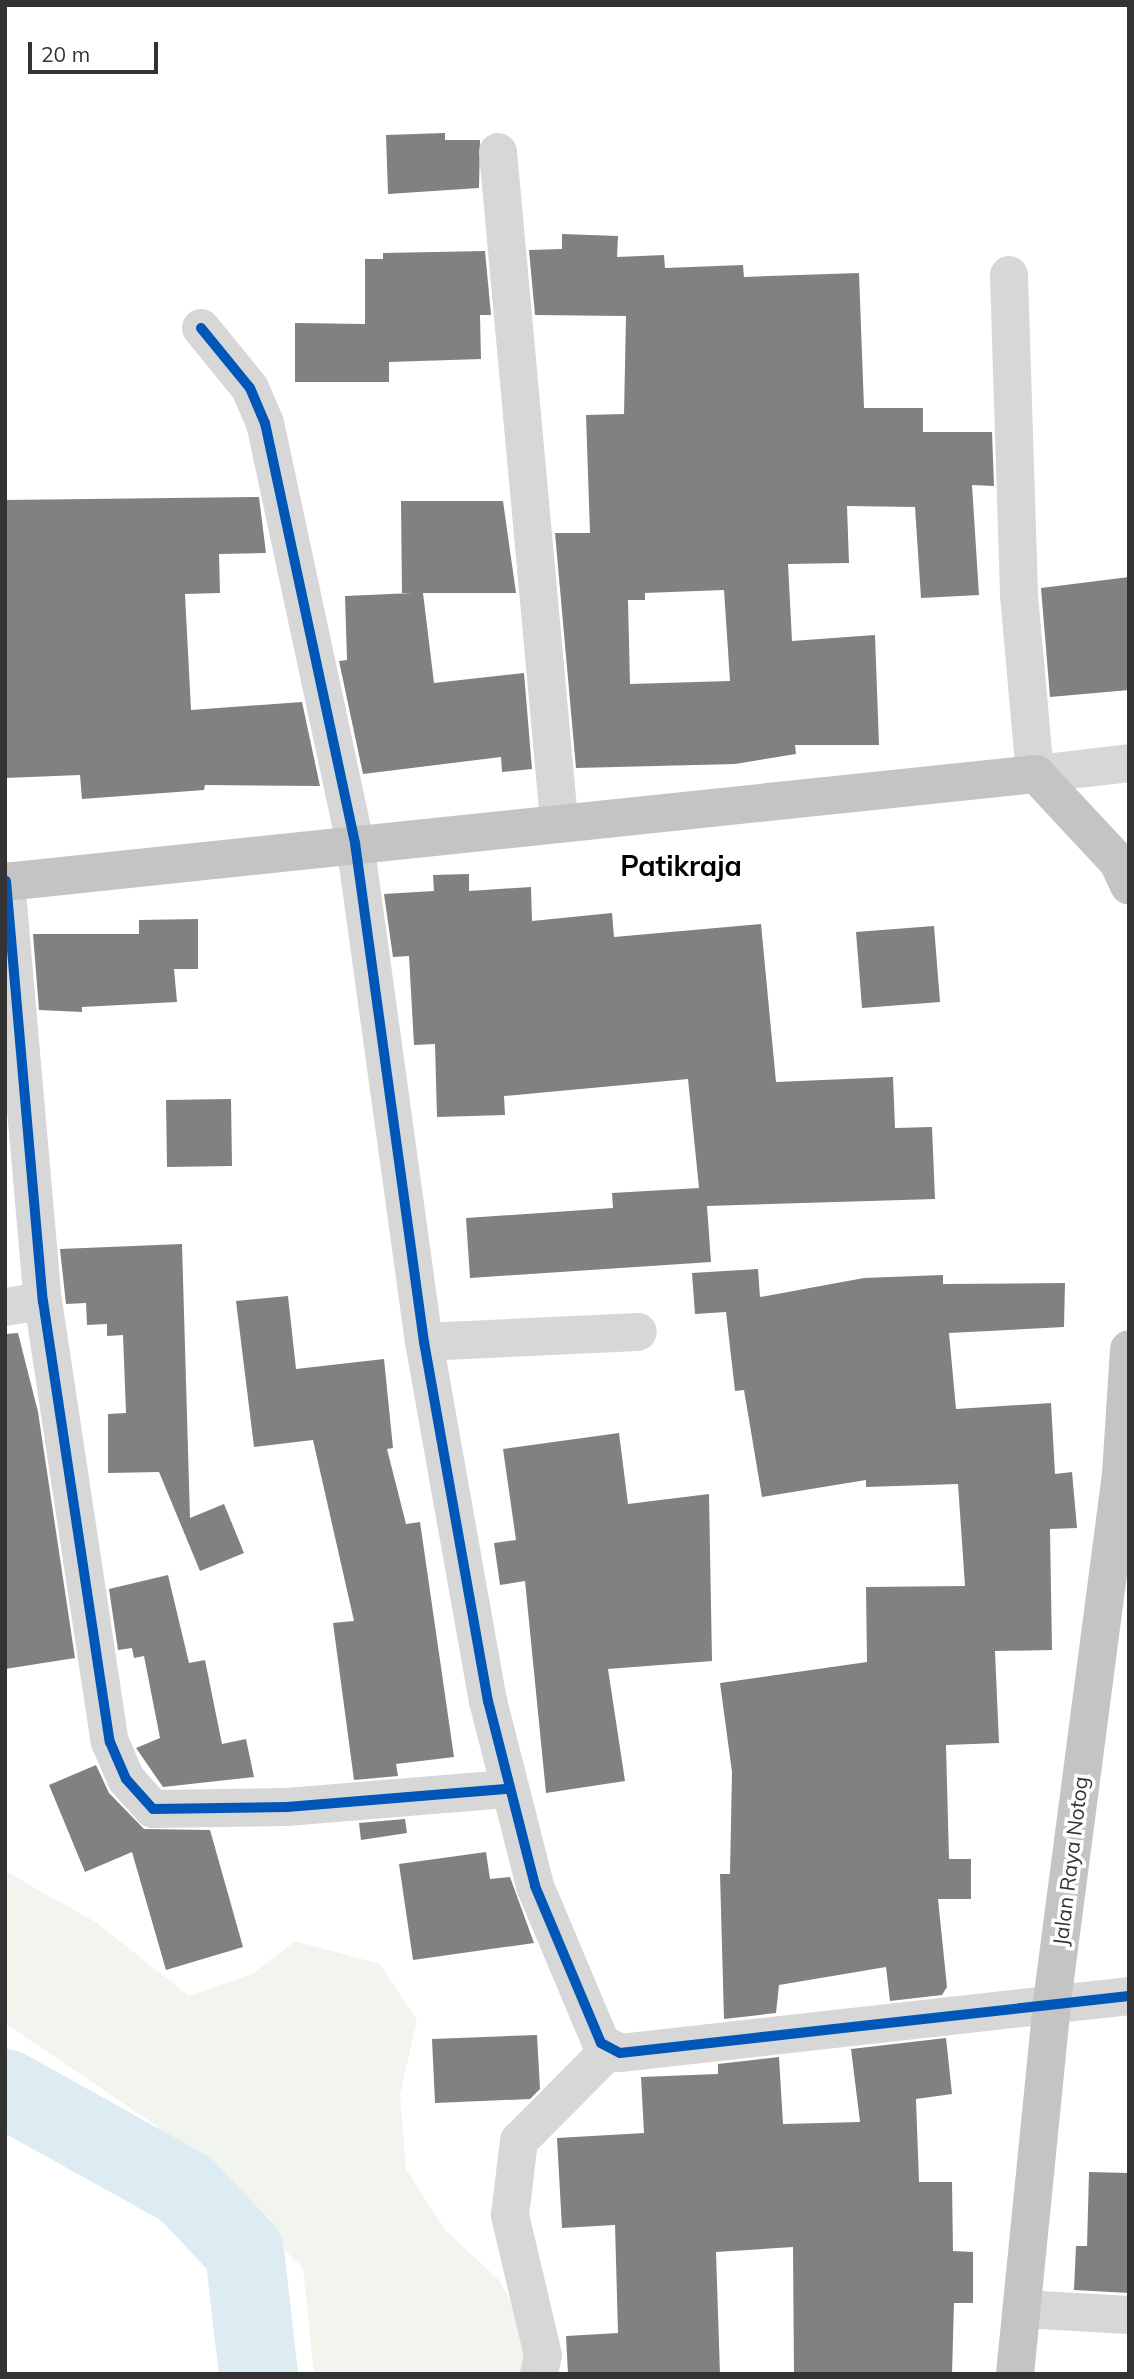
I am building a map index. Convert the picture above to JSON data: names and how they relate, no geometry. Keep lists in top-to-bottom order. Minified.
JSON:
{"streets":{"highway":["Jalan Raya Notog"]},"districts":["Patikraja"],"scale_bar":"20 m"}
